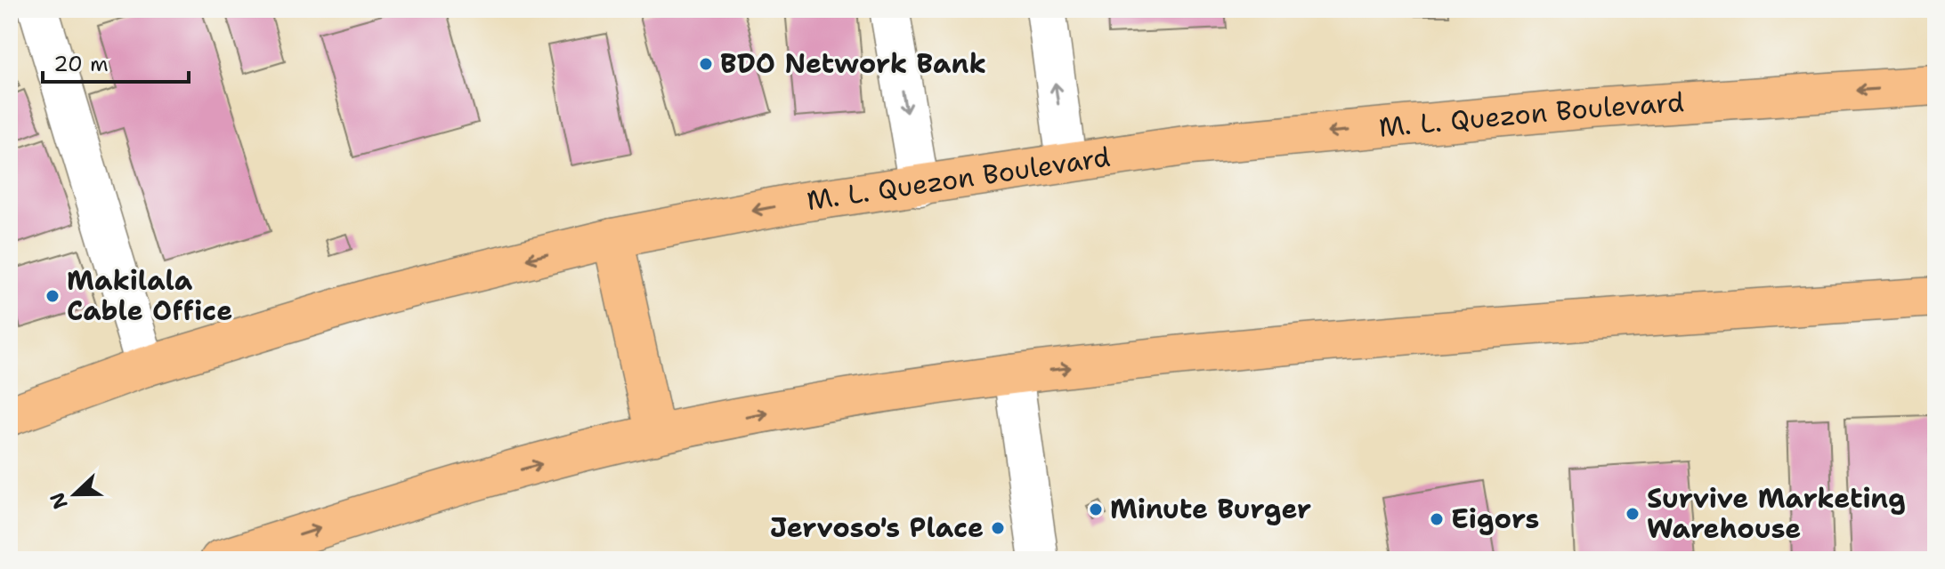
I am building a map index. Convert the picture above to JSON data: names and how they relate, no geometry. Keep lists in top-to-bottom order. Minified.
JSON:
{"streets":{"highway":["M. L. Quezon Boulevard"]},"places":["BDO Network Bank","Makilala Cable Office","Minute Burger","Survive Marketing Warehouse","Eigors","Jervoso's Place"],"scale_bar":"20 m","north":"left"}
